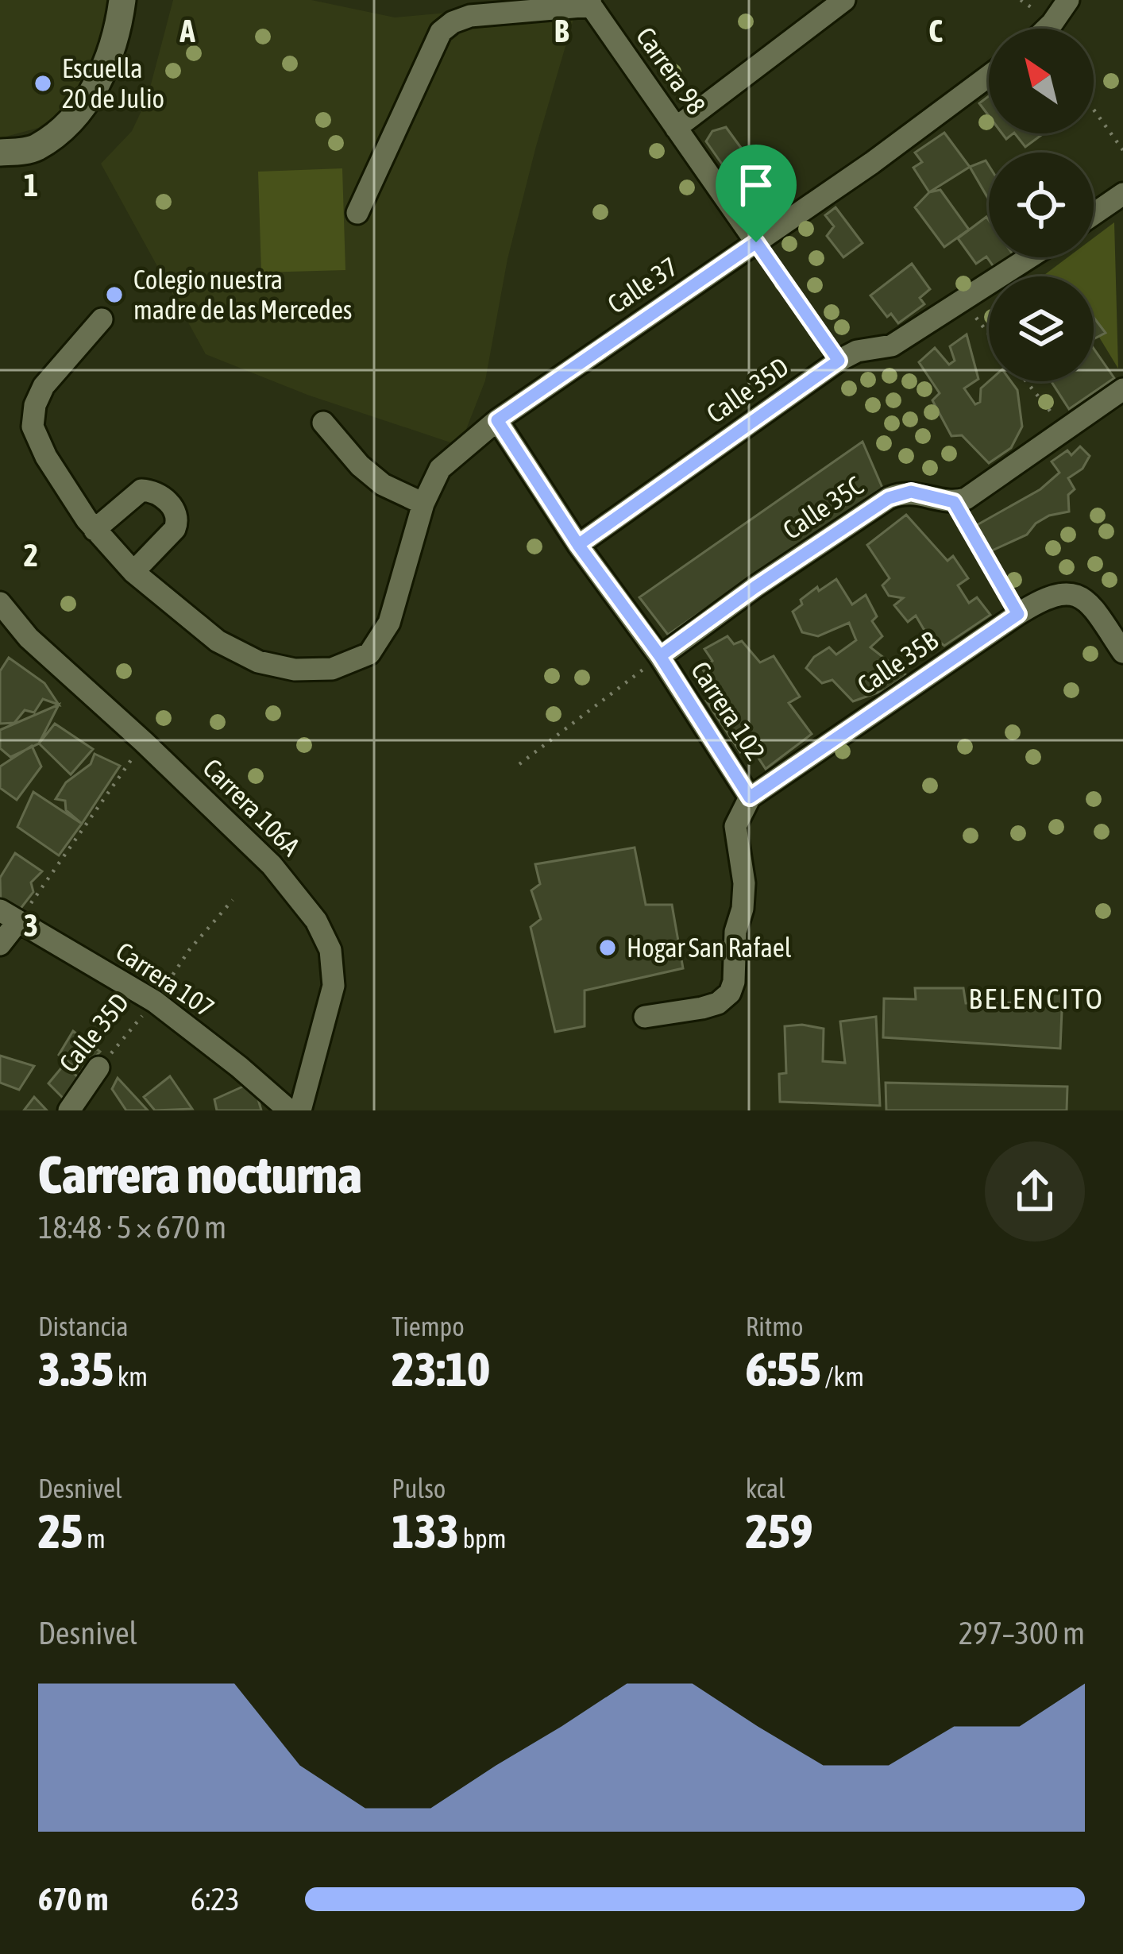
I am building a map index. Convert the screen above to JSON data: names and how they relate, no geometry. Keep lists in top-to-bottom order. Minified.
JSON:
{"streets":{"street":["Carrera 98","Calle 37","Calle 35D","Calle 35C","Calle 35B","Carrera 102","Carrera 106A","Carrera 107"]},"crossings":[["Carrera 98","Calle 37"],["Calle 37","Carrera 102"],["Calle 35D","Carrera 102"],["Calle 35D","Carrera 107"],["Calle 35C","Carrera 102"],["Calle 35B","Carrera 102"]],"districts":["BELENCITO"],"places":["Escuella 20 de Julio","Colegio nuestra madre de las Mercedes","Hogar San Rafael"],"north":"top left","page":{"heading":["Carrera nocturna","18:48 · 5 × 670 m"],"stats":[["Distancia","3.35 km"],["Tiempo","23:10"],["Ritmo","6:55 /km"],["Desnivel","25 m"],["Pulso","133 bpm"],["kcal","259"]],"chart":["Desnivel","297–300 m"],"list":[{"name":"670 m","note":"6:23"}]},"grid":{"columns":["A","B","C"],"rows":["1","2","3"]}}
